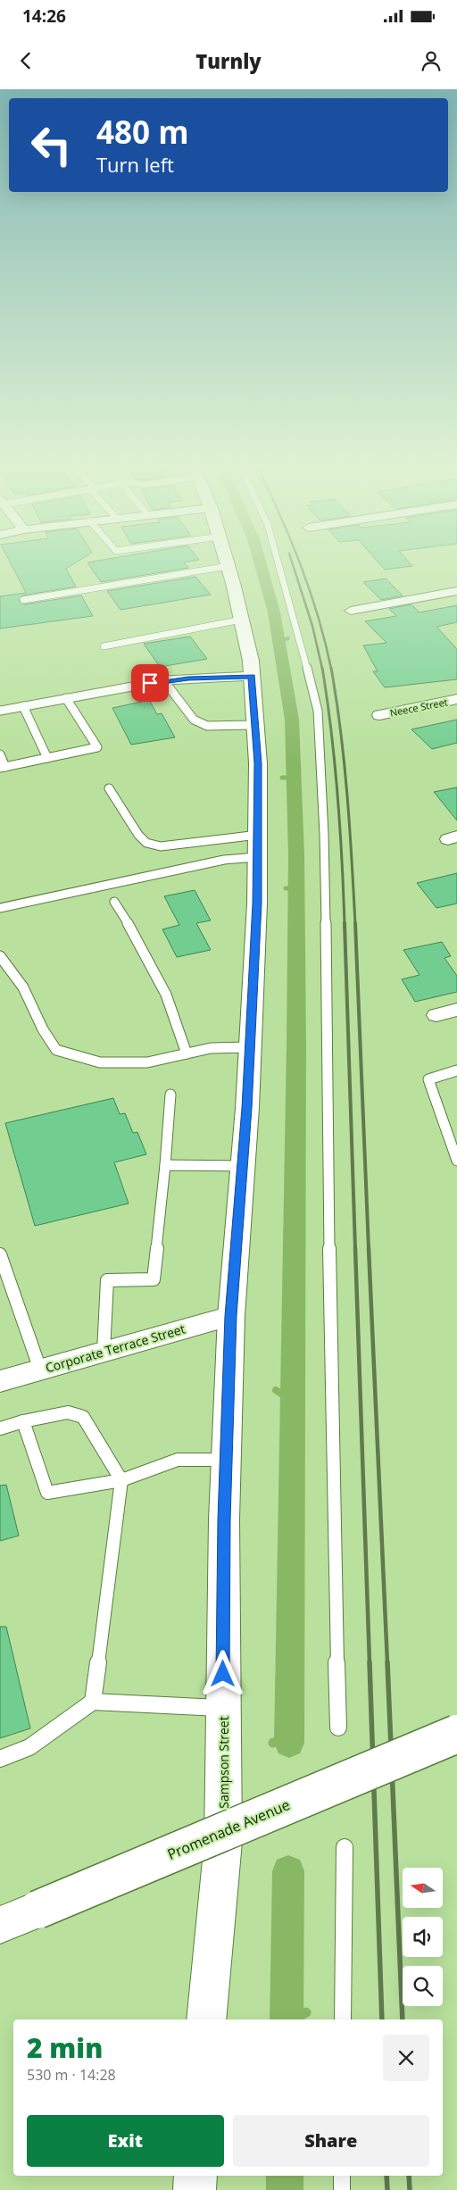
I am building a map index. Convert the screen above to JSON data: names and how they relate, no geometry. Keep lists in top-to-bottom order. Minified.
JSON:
{"streets":{"street":["Neece Street","Corporate Terrace Street","Sampson Street","Promenade Avenue"]},"crossings":[["Corporate Terrace Street","Sampson Street"]],"north":"left","page":{"status":"14:26","header":"Turnly","turn":["480 m","Turn left"],"heading":["2 min","530 m · 14:28"],"buttons":["Exit","Share"]}}
